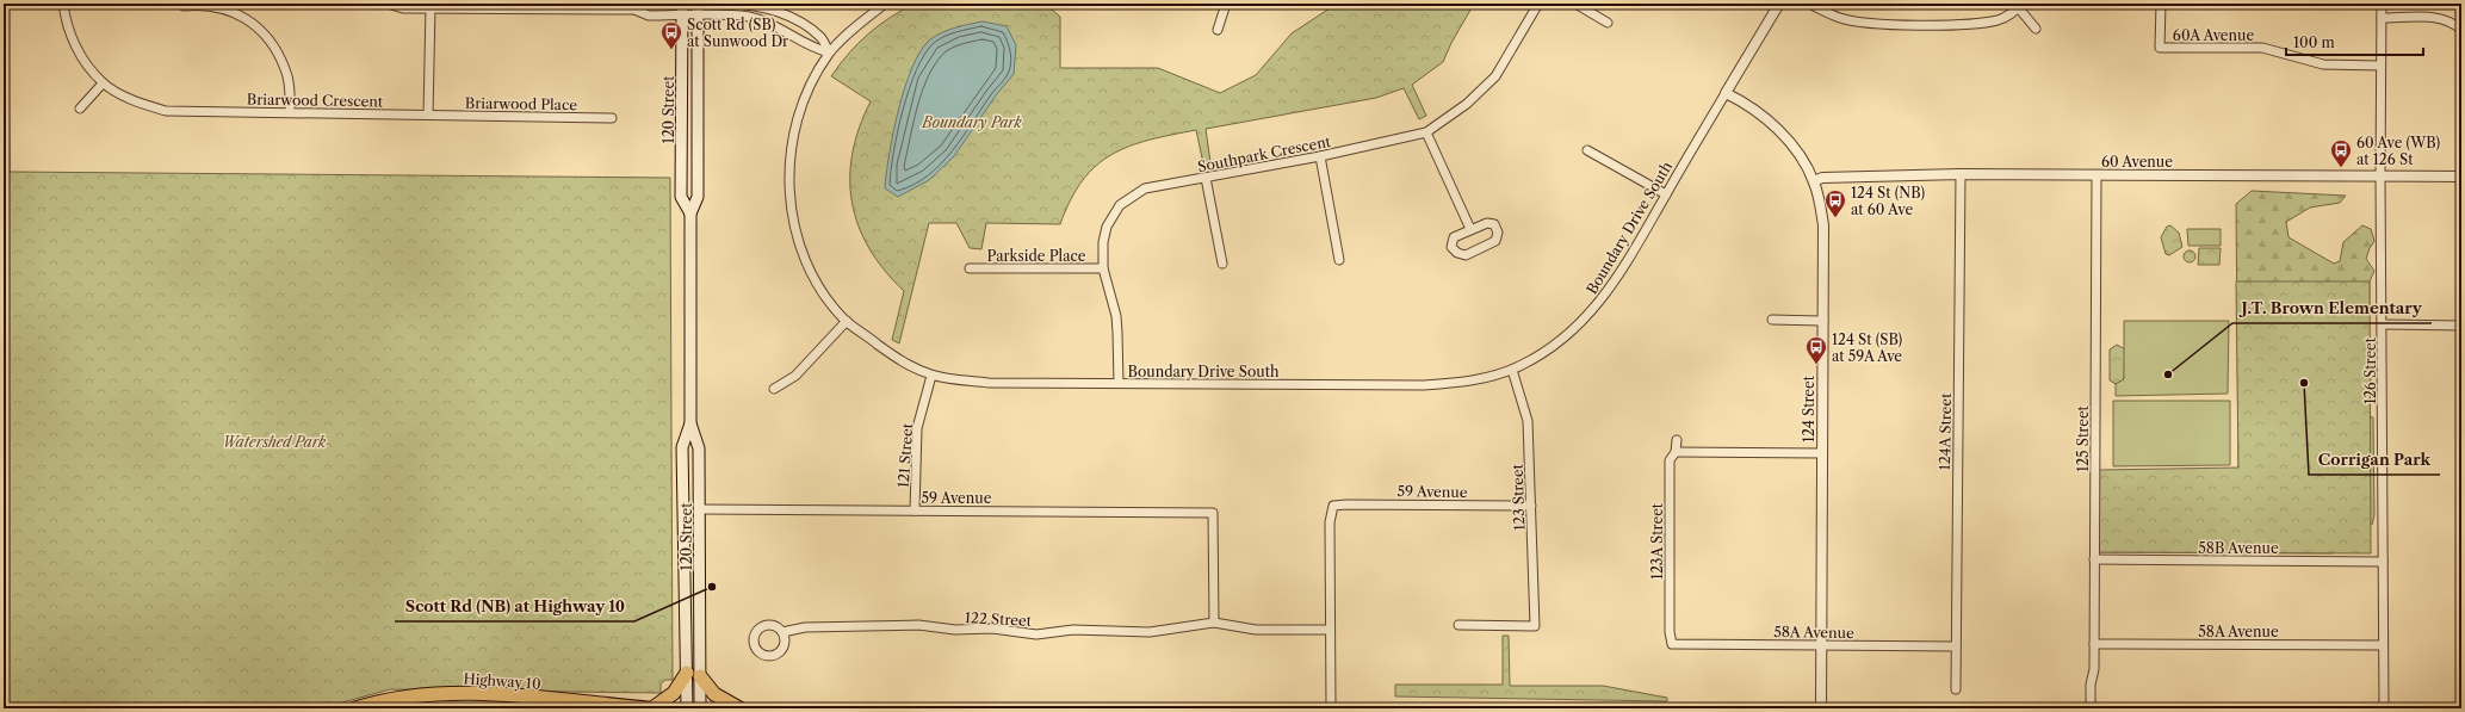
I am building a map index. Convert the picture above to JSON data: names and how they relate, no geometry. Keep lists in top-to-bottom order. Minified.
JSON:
{"streets":{"highway":["Highway 10"],"main road":["120 Street"],"street":["60A Avenue","Briarwood Crescent","Briarwood Place","Southpark Crescent","60 Avenue","Boundary Drive South","Parkside Place","126 Street","124 Street","124A Street","125 Street","121 Street","59 Avenue","123 Street","123A Street","58B Avenue","122 Street","58A Avenue"]},"crossings":[["60A Avenue","126 Street"],["Briarwood Crescent","Briarwood Place"],["120 Street","59 Avenue"],["Southpark Crescent","Boundary Drive South"],["Southpark Crescent","Parkside Place"],["60 Avenue","126 Street"],["60 Avenue","124 Street"],["60 Avenue","124A Street"],["60 Avenue","125 Street"],["Boundary Drive South","124 Street"],["Boundary Drive South","121 Street"],["Boundary Drive South","123 Street"],["126 Street","58B Avenue"],["126 Street","58A Avenue"],["124 Street","58A Avenue"],["124A Street","58A Avenue"],["125 Street","58B Avenue"],["125 Street","58A Avenue"],["121 Street","59 Avenue"],["59 Avenue","123 Street"],["59 Avenue","122 Street"],["123A Street","58A Avenue"]],"parks":["Boundary Park","Watershed Park"],"places":{"bus stop":["Scott Rd (SB) at Sunwood Dr","60 Ave (WB) at 126 St","124 St (NB) at 60 Ave","124 St (SB) at 59A Ave"],"other":["J.T. Brown Elementary","Corrigan Park","Scott Rd (NB) at Highway 10"]},"scale_bar":"100 m"}
